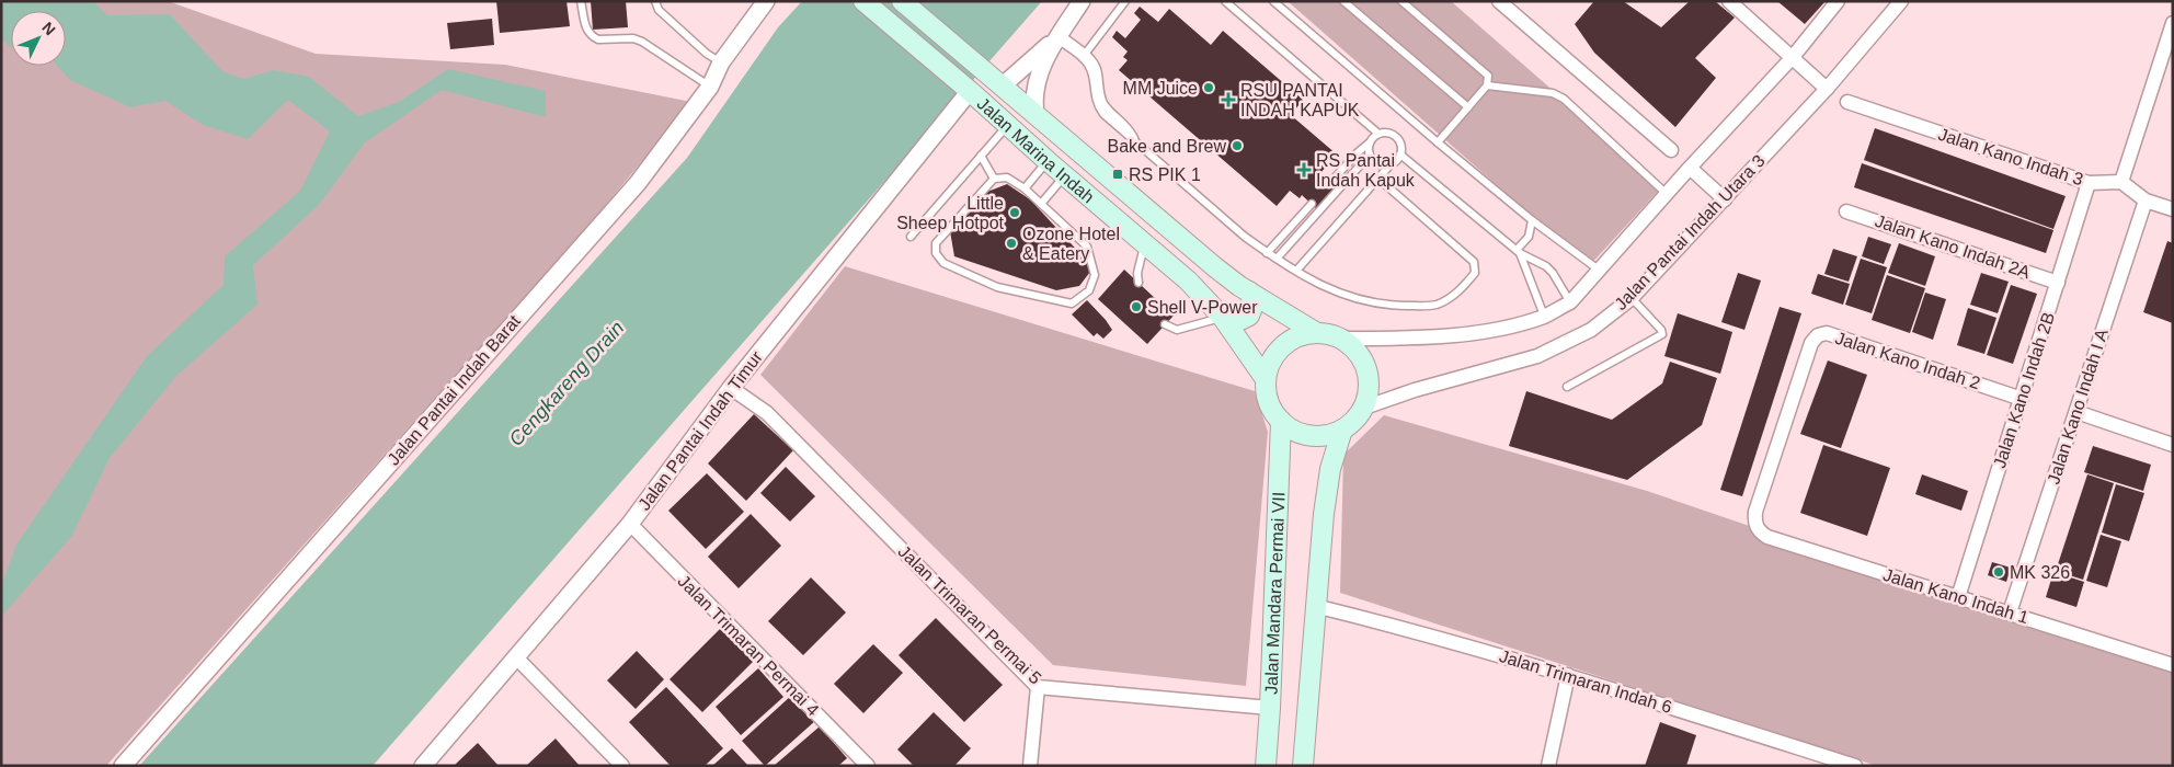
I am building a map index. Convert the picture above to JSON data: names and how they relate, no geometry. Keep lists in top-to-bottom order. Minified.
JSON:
{"streets":{"main road":["Jalan Marina Indah","Jalan Mandara Permai VII"],"street":["Jalan Kano Indah 3","Jalan Pantai Indah Utara 3","Jalan Kano Indah 2A","Jalan Kano Indah 2","Jalan Pantai Indah Barat","Jalan Kano Indah 2B","Jalan Kano Indah I A","Jalan Pantai Indah Timur","Jalan Kano Indah 1","Jalan Trimaran Permai 5","Jalan Trimaran Permai 4","Jalan Trimaran Indah 6"]},"crossings":[["Jalan Marina Indah","Jalan Pantai Indah Utara 3"],["Jalan Marina Indah","Jalan Pantai Indah Timur"],["Jalan Marina Indah","Jalan Mandara Permai VII"],["Jalan Kano Indah 3","Jalan Kano Indah 2B"],["Jalan Pantai Indah Utara 3","Jalan Mandara Permai VII"],["Jalan Kano Indah 2A","Jalan Kano Indah 2B"],["Jalan Kano Indah 2","Jalan Kano Indah 2B"],["Jalan Kano Indah 2","Jalan Kano Indah 1"],["Jalan Kano Indah 2B","Jalan Kano Indah 1"],["Jalan Kano Indah I A","Jalan Kano Indah 1"],["Jalan Pantai Indah Timur","Jalan Trimaran Permai 5"],["Jalan Pantai Indah Timur","Jalan Trimaran Permai 4"],["Jalan Mandara Permai VII","Jalan Trimaran Permai 5"]],"water":["Cengkareng Drain"],"places":{"other":["MM Juice","Bake and Brew","Little Sheep Hotpot","Ozone Hotel & Eatery","Shell V-Power","MK 326"],"health":["RSU PANTAI INDAH KAPUK","RS Pantai Indah Kapuk"],"transit":["RS PIK 1"]},"north":"top right"}
